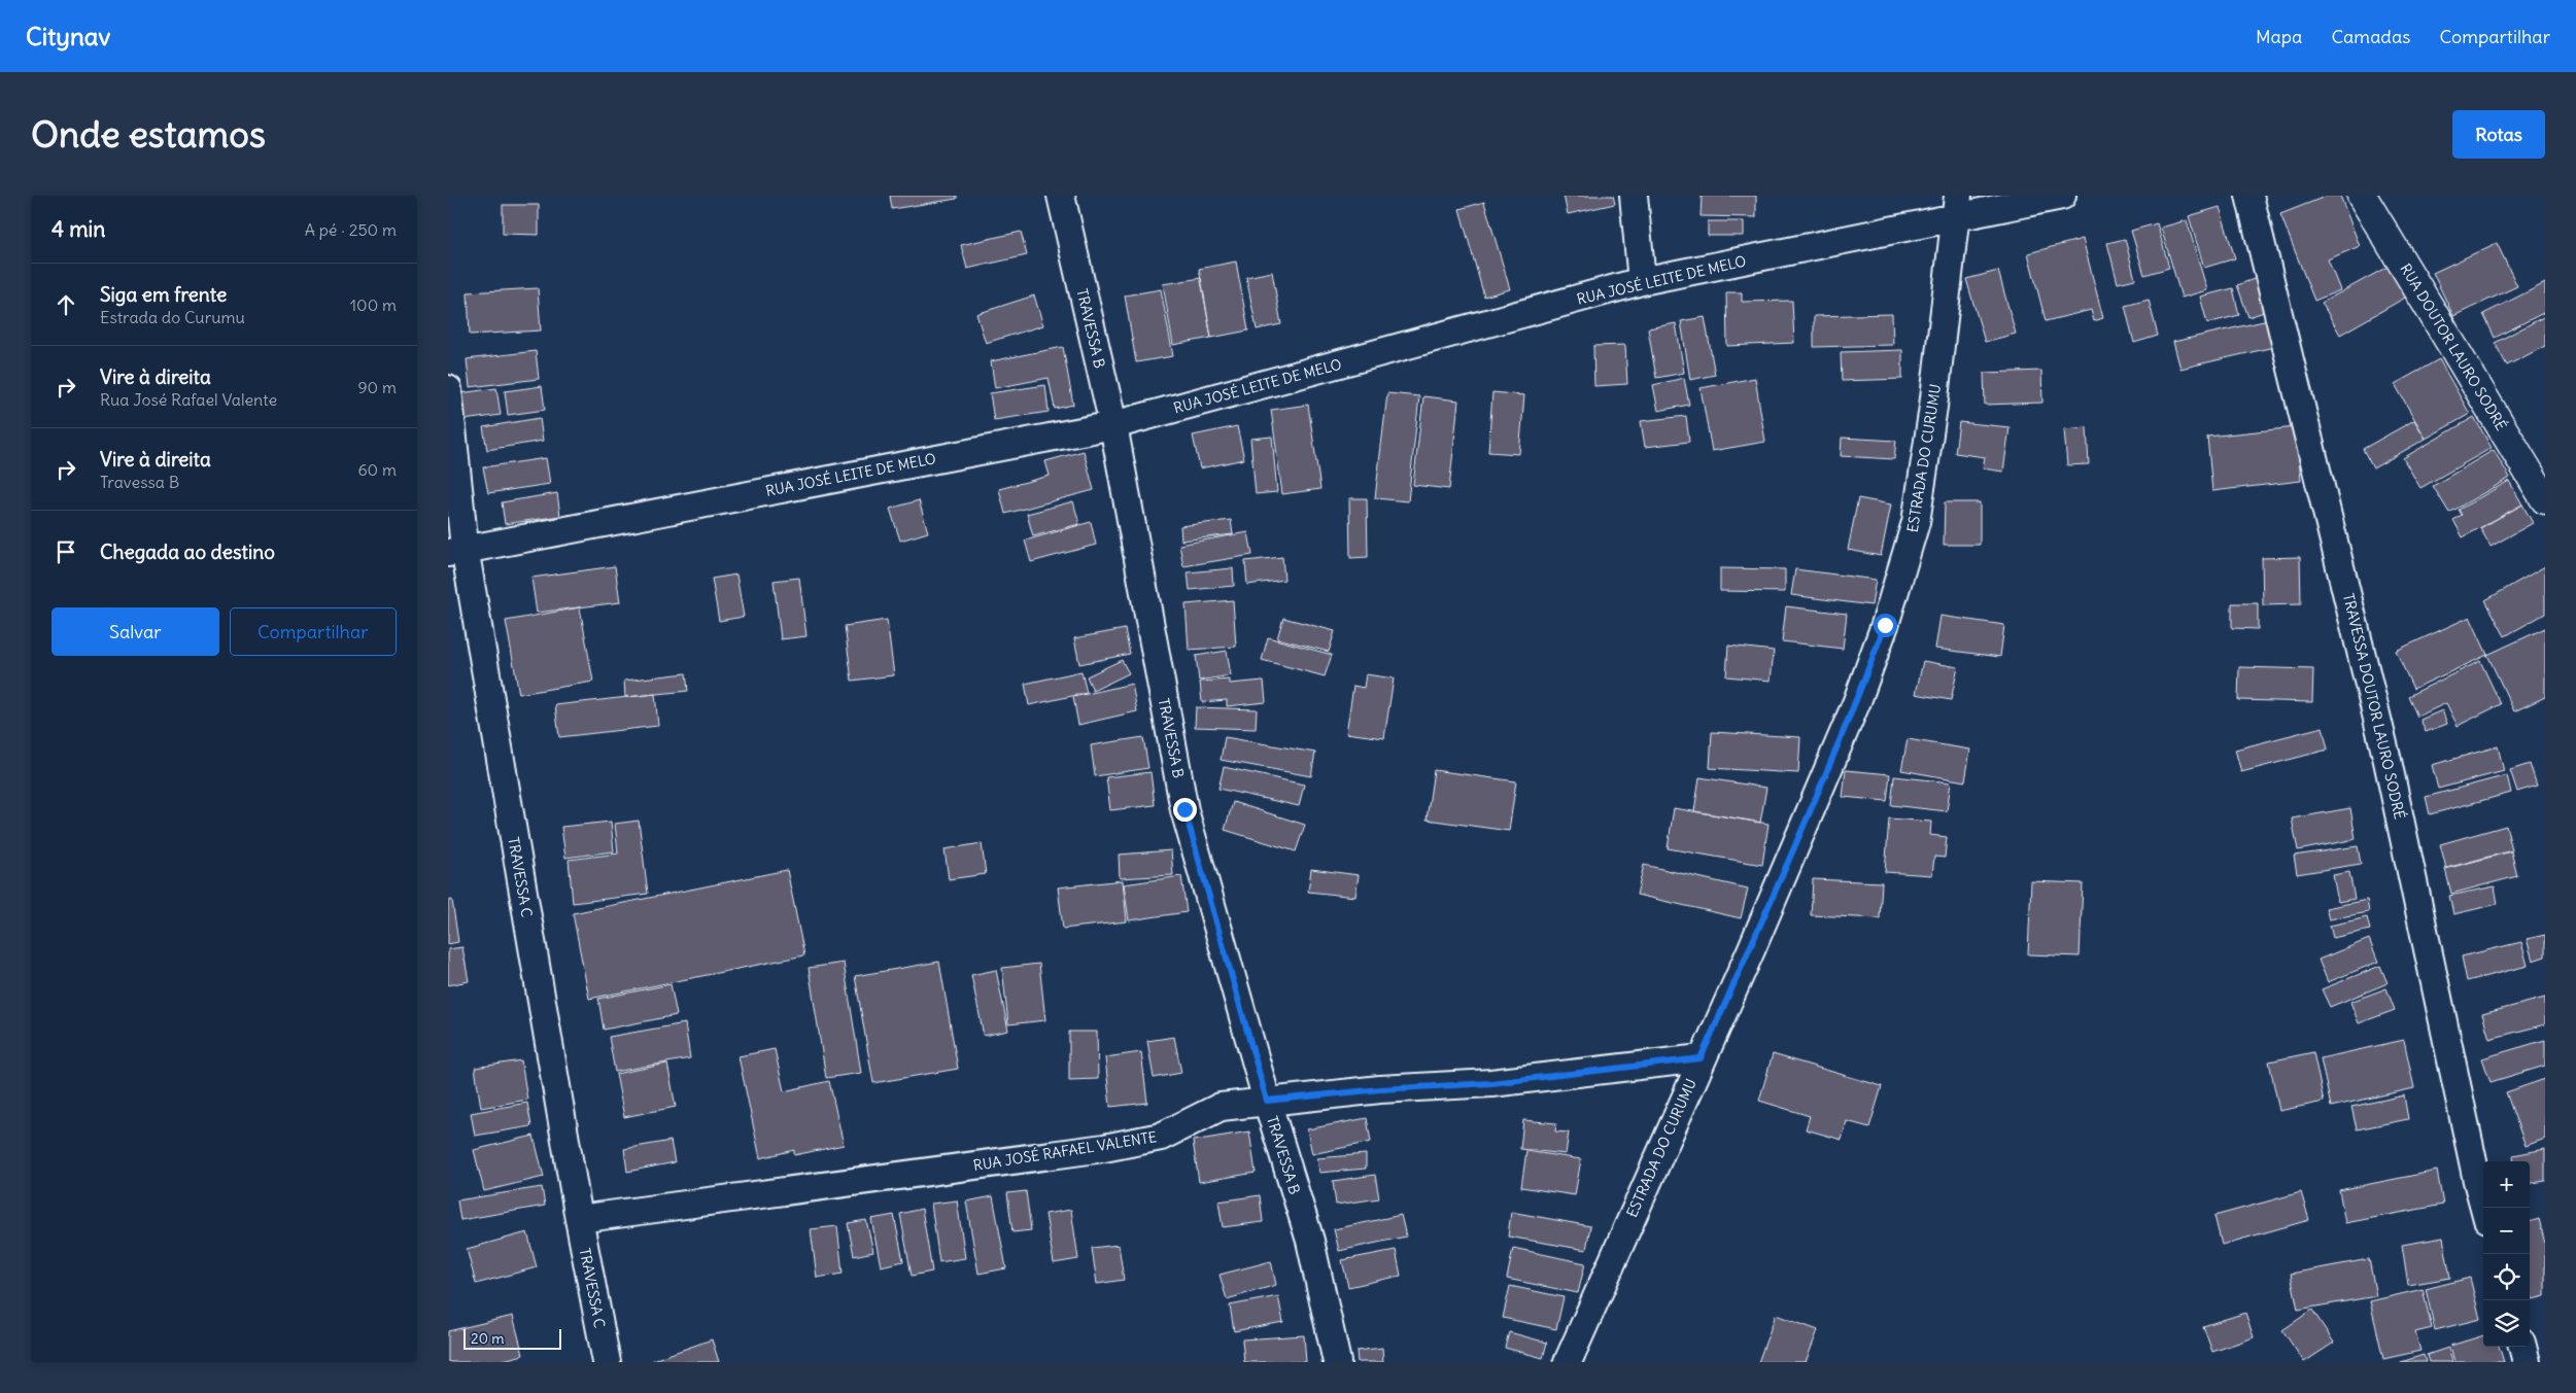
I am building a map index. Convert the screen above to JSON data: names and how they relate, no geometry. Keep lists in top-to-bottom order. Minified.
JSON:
{"streets":{"street":["RUA JOSÉ LEITE DE MELO","TRAVESSA B","RUA DOUTOR LAURO SODRÉ","ESTRADA DO CURUMU","TRAVESSA DOUTOR LAURO SODRÉ","TRAVESSA C","RUA JOSÉ RAFAEL VALENTE"]},"crossings":[["RUA JOSÉ LEITE DE MELO","TRAVESSA B"],["RUA JOSÉ LEITE DE MELO","ESTRADA DO CURUMU"],["RUA JOSÉ LEITE DE MELO","TRAVESSA C"],["TRAVESSA B","RUA JOSÉ RAFAEL VALENTE"],["ESTRADA DO CURUMU","RUA JOSÉ RAFAEL VALENTE"],["TRAVESSA C","RUA JOSÉ RAFAEL VALENTE"]],"scale_bar":"20 m","page":{"header":"Citynav","nav":["Mapa","Camadas","Compartilhar"],"buttons":["Rotas",["Salvar","Compartilhar"]],"title":"Onde estamos","heading":["4 min","A pé · 250 m"],"list":[["Siga em frente","Estrada do Curumu","100 m"],["Vire à direita","Rua José Rafael Valente","90 m"],["Vire à direita","Travessa B","60 m"],"Chegada ao destino"],"map_buttons":["+","−"],"scale":"20 m"}}
